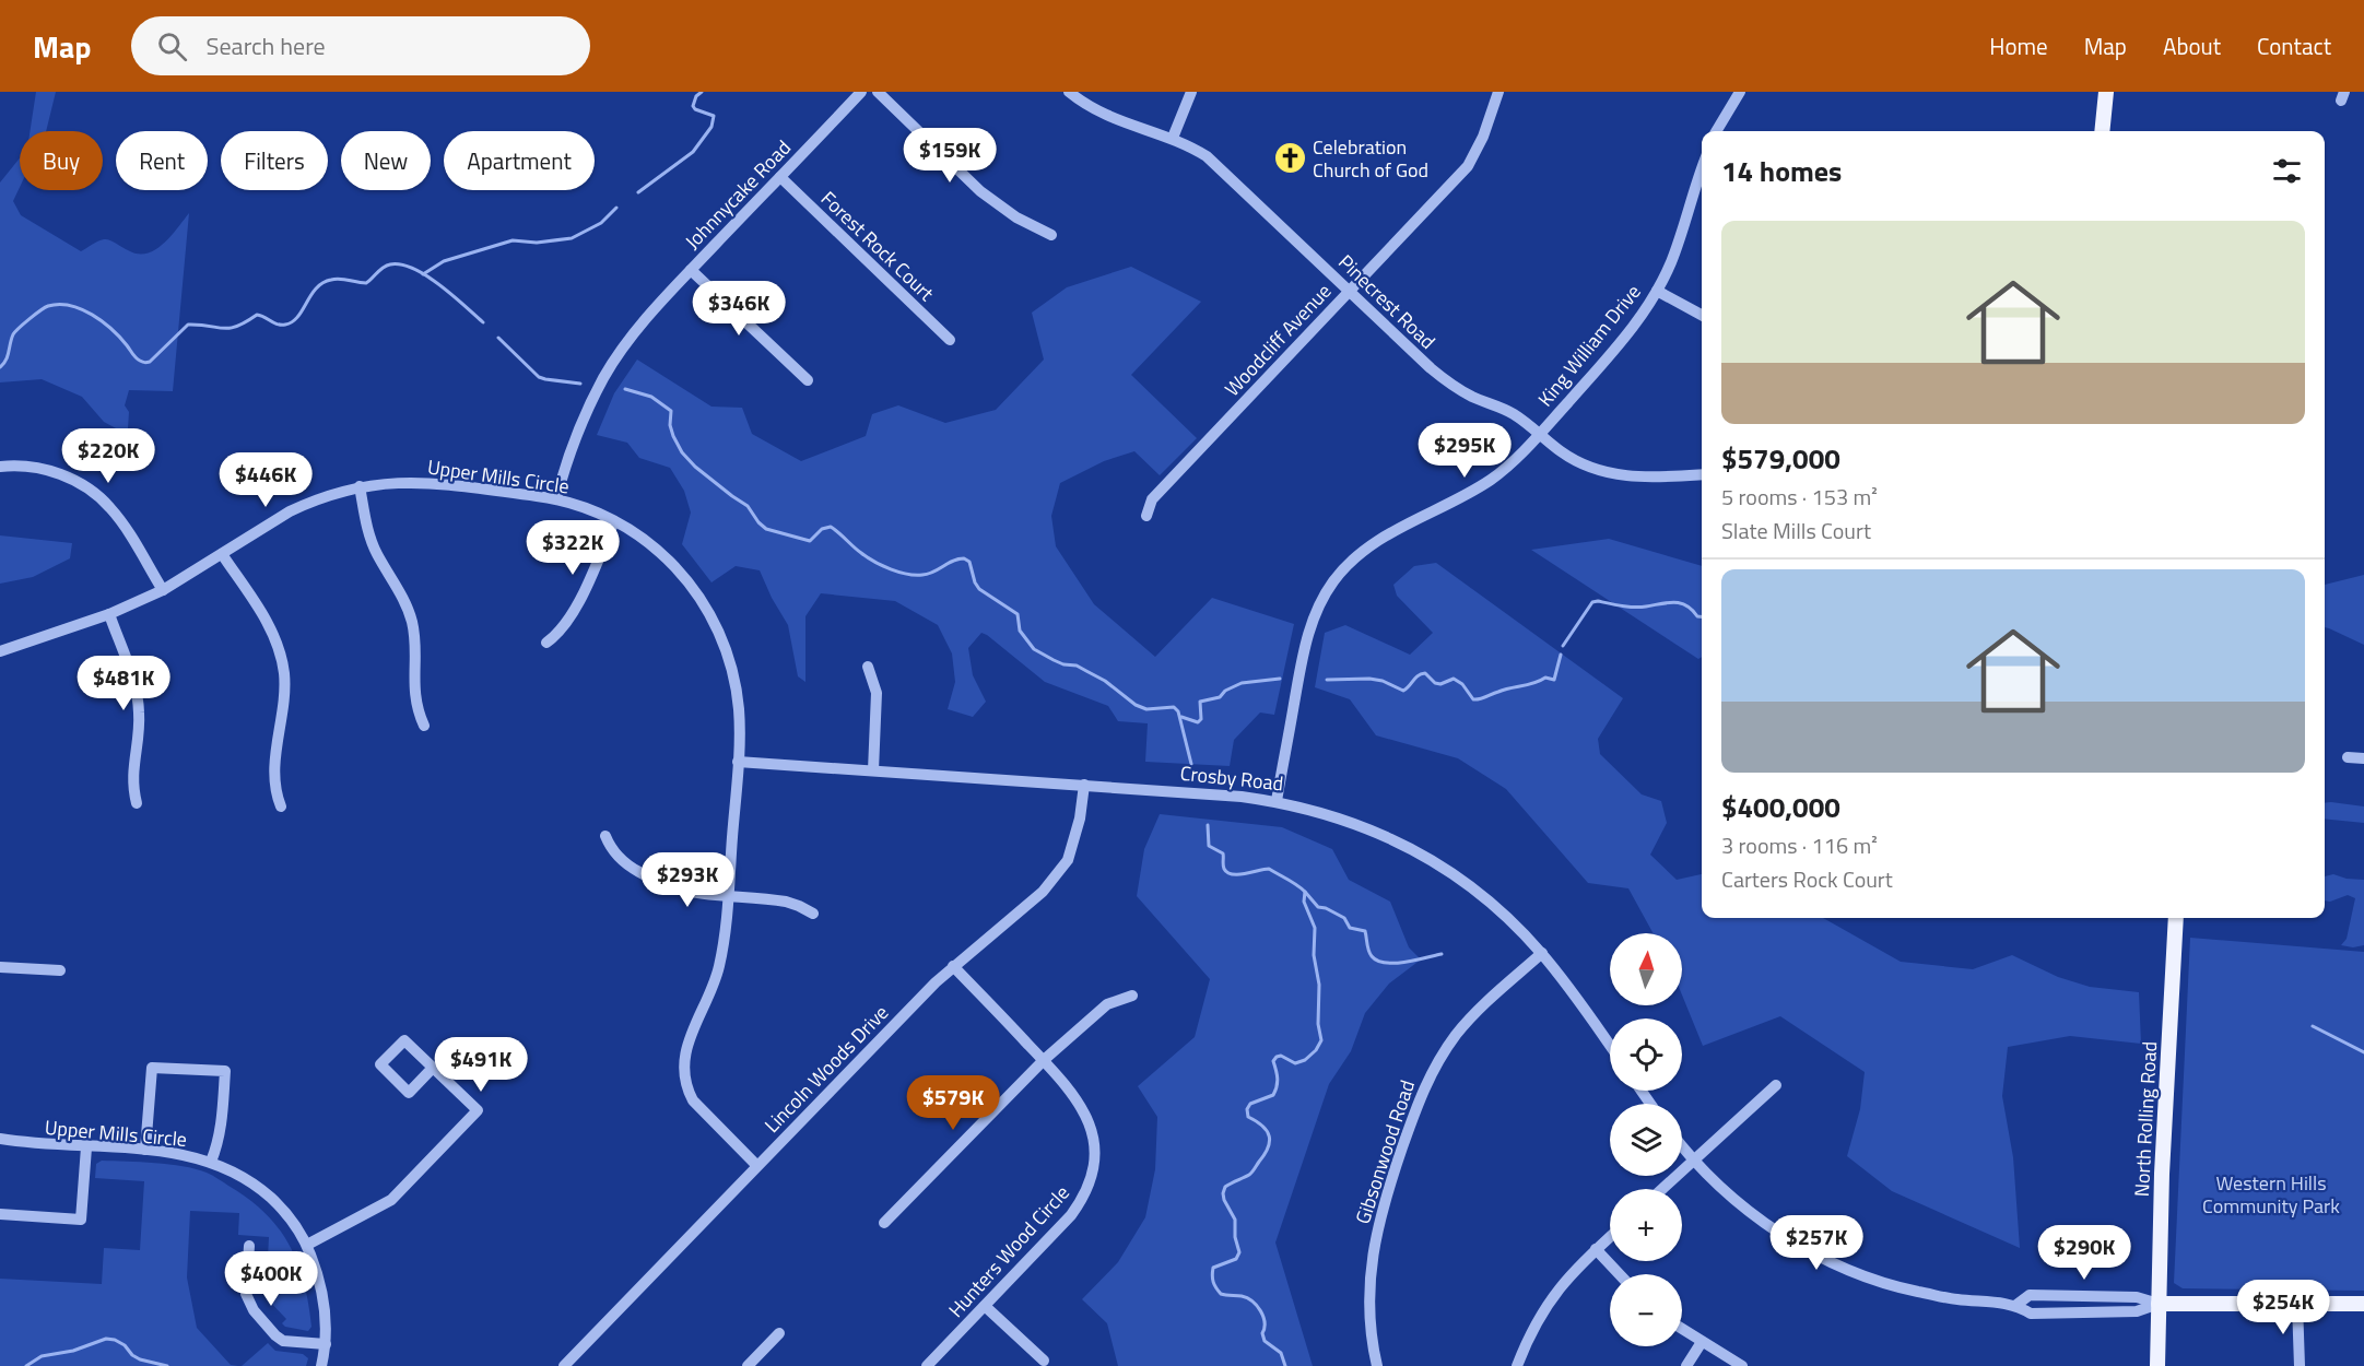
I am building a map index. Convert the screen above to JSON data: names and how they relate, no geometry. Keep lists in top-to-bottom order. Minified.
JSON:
{"streets":{"main road":["North Rolling Road"],"street":["Johnnycake Road","Forest Rock Court","Pinecrest Road","Woodcliff Avenue","King William Drive","Upper Mills Circle","Crosby Road","Lincoln Woods Drive","Gibsonwood Road","Hunters Wood Circle"]},"crossings":[["Johnnycake Road","Forest Rock Court"],["Johnnycake Road","Upper Mills Circle"],["Pinecrest Road","Woodcliff Avenue"],["Pinecrest Road","King William Drive"],["King William Drive","Crosby Road"],["Upper Mills Circle","Crosby Road"],["Upper Mills Circle","Lincoln Woods Drive"],["Crosby Road","Lincoln Woods Drive"],["Crosby Road","Gibsonwood Road"],["Lincoln Woods Drive","Hunters Wood Circle"]],"parks":["Western Hills Community Park"],"places":{"church":["Celebration Church of God"]},"north":"top","page":{"header":"Map","search":"Search here","nav":["Home","Map","About","Contact"],"price":["$159K","$346K","$295K","$220K","$446K","$322K","$481K","$293K","$491K","$579K","$257K","$290K","$400K","$254K"],"chip":["Buy","Rent","Filters","New","Apartment"],"heading":"14 homes","list":[{"name":"$579,000","note":"5 rooms · 153 m² · Slate Mills Court"},{"name":"$400,000","note":"3 rooms · 116 m² · Carters Rock Court"}],"map_buttons":["+","−"]}}
